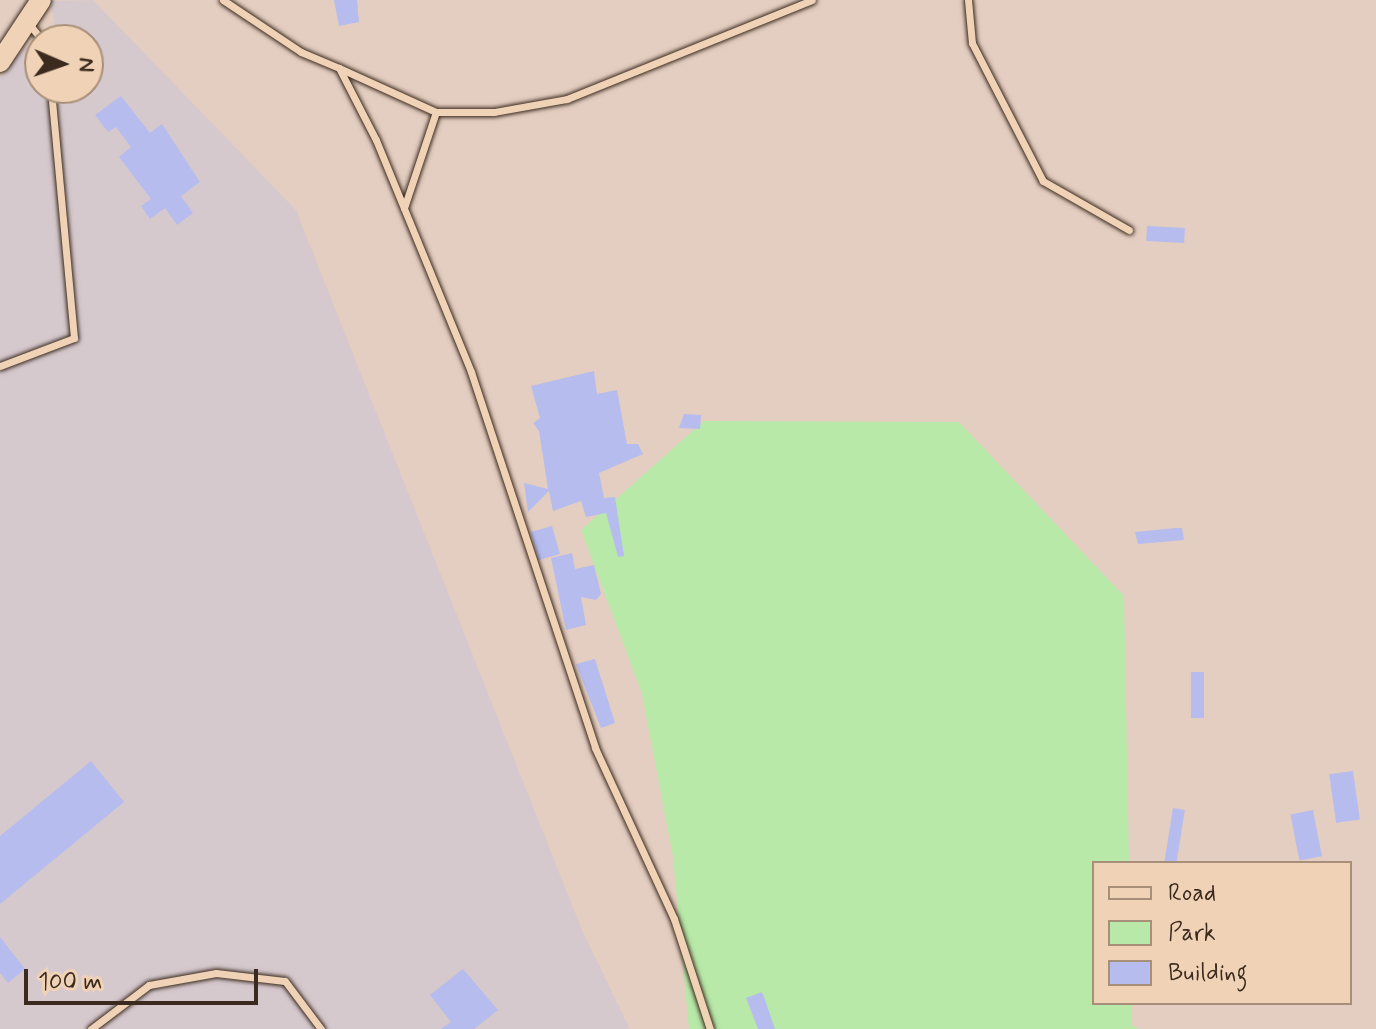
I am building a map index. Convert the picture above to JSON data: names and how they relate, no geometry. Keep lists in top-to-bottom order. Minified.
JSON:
{"legend":["Road","Park","Building"],"scale_bar":"100 m","north":"right"}
